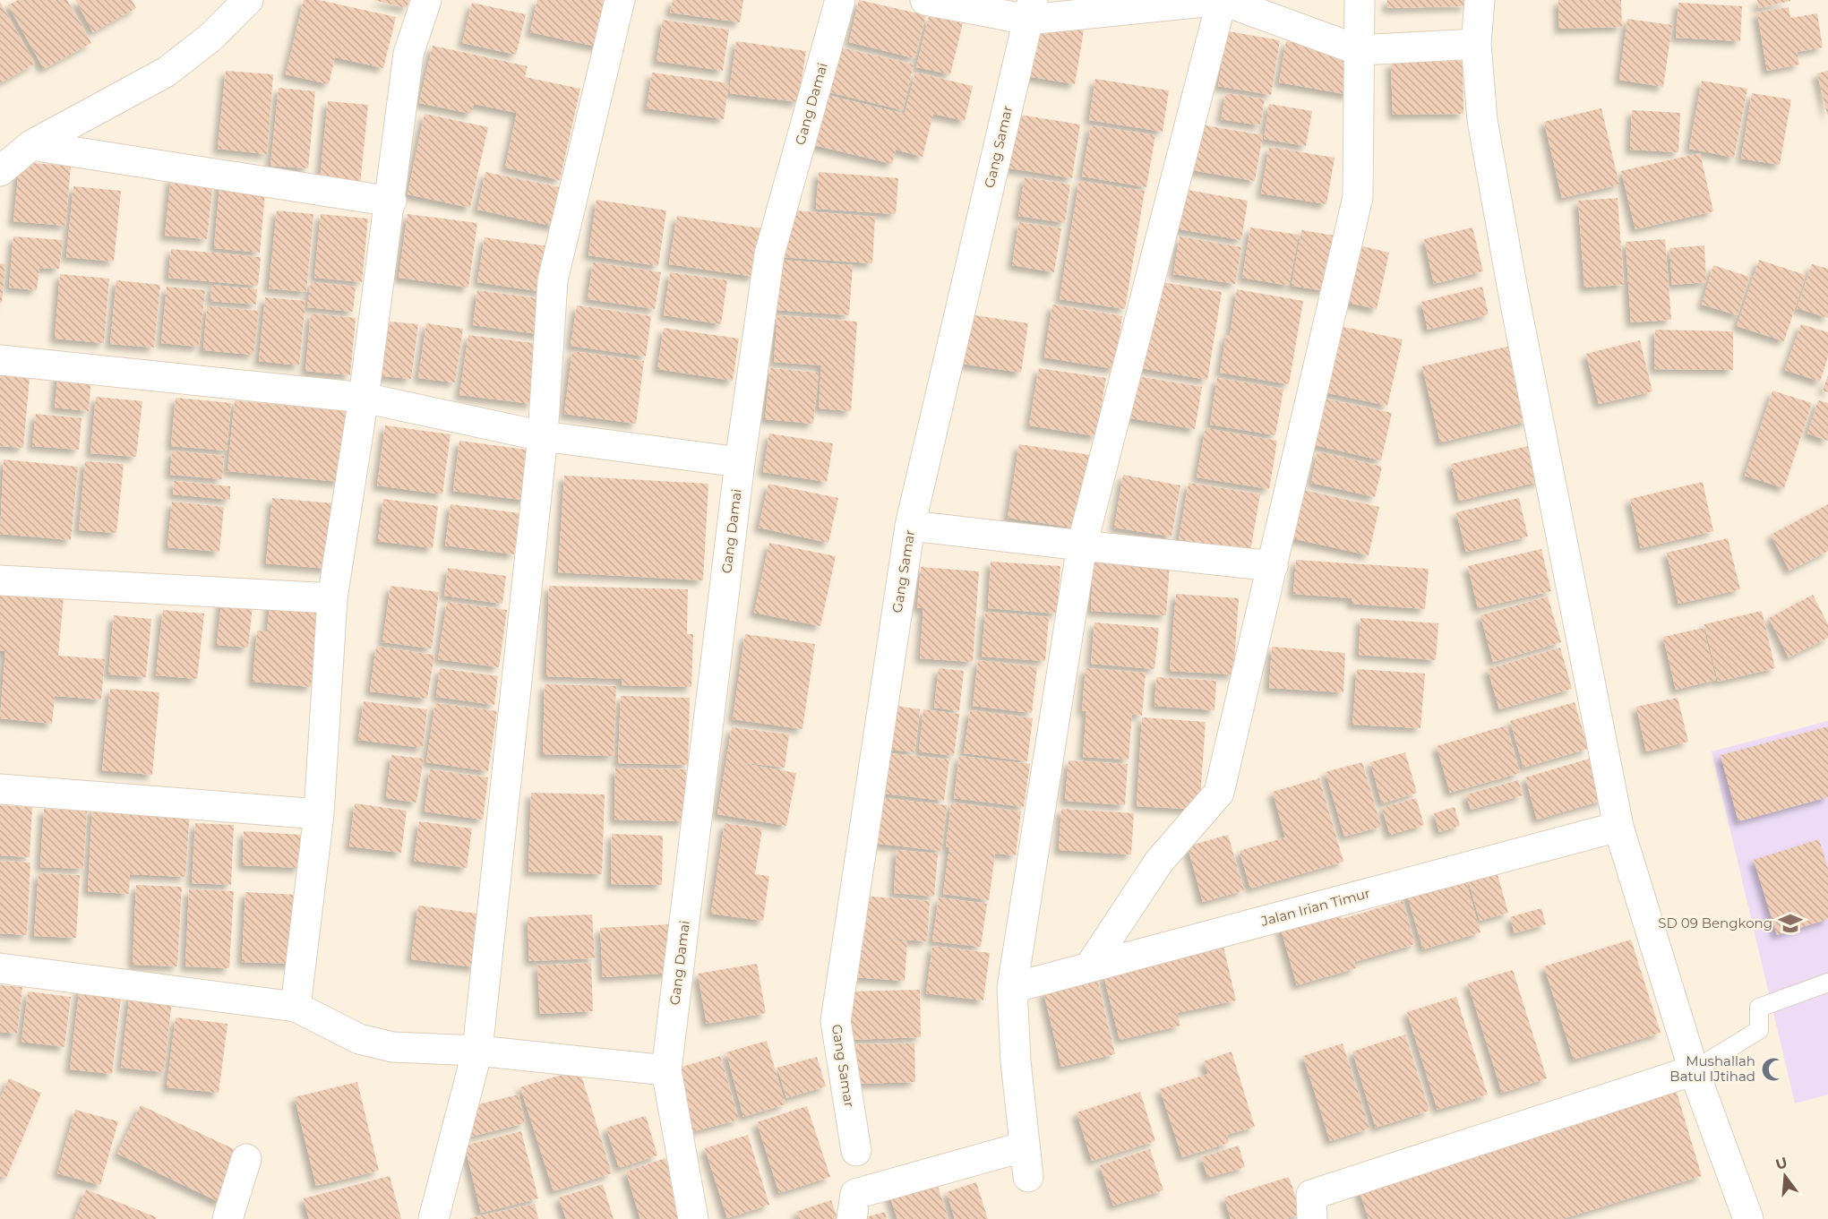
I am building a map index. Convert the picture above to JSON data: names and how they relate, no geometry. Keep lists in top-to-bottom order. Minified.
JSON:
{"streets":{"street":["Gang Damai","Gang Samar","Jalan Irian Timur"]},"places":{"school or university":["SD 09 Bengkong"],"mosque":["Mushallah Batul IJtihad"]},"north":"top"}
